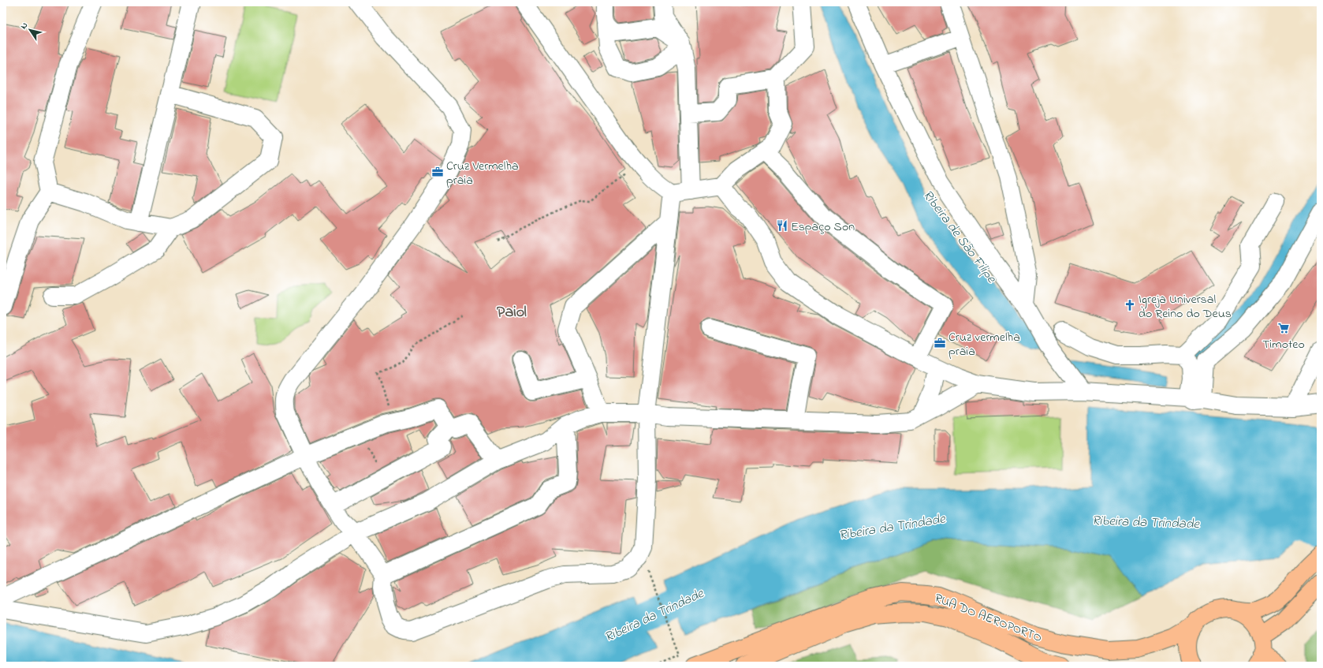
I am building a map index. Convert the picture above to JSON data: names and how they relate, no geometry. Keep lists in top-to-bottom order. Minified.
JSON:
{"streets":{"main road":["RUA DO AEROPORTO"]},"districts":["Paiol"],"water":["Ribeira de São Filipe","Ribeira da Trindade"],"places":{"office":["Cruz Vermelha praia","Cruz vermelha praia"],"restaurant":["Espaço Son"],"church":["Igreja Universal do Reino do Deus"],"supermarket":["Timoteo"]},"north":"top left"}
